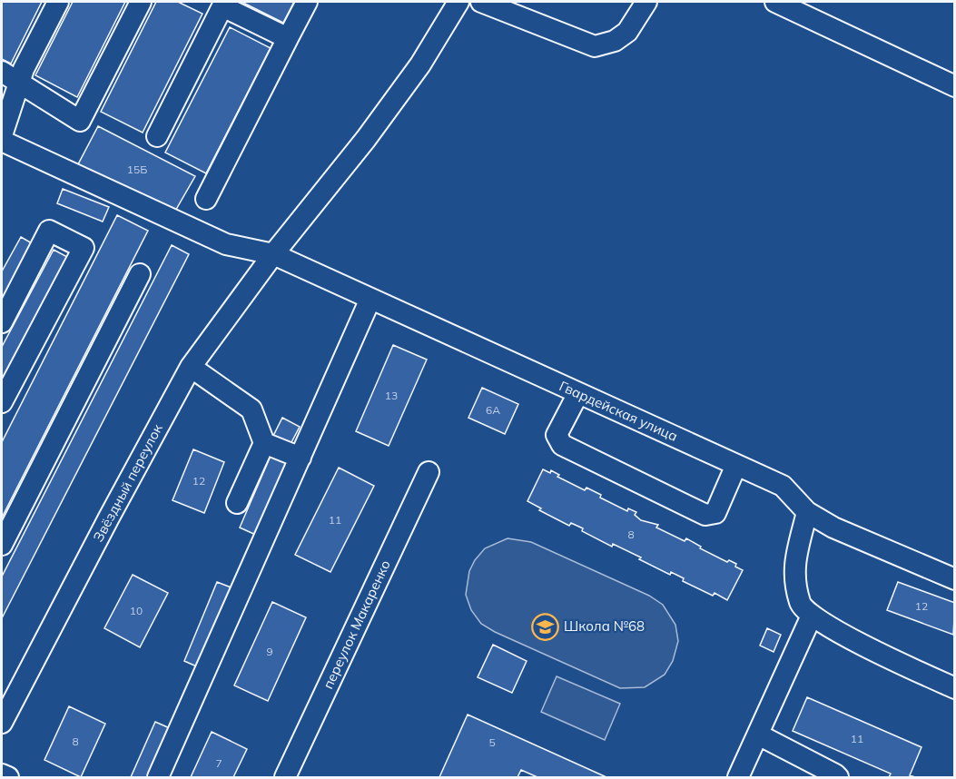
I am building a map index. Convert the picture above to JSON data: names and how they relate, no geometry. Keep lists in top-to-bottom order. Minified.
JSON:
{"streets":{"street":["Гвардейская улица","Звёздный переулок","переулок Макаренко"]},"crossings":[["Гвардейская улица","Звёздный переулок"]],"places":{"school or university":["Школа №68"]},"house_numbers":["15Б","13","6А","12","11","8","12","10","9","11","8","5","7"]}
